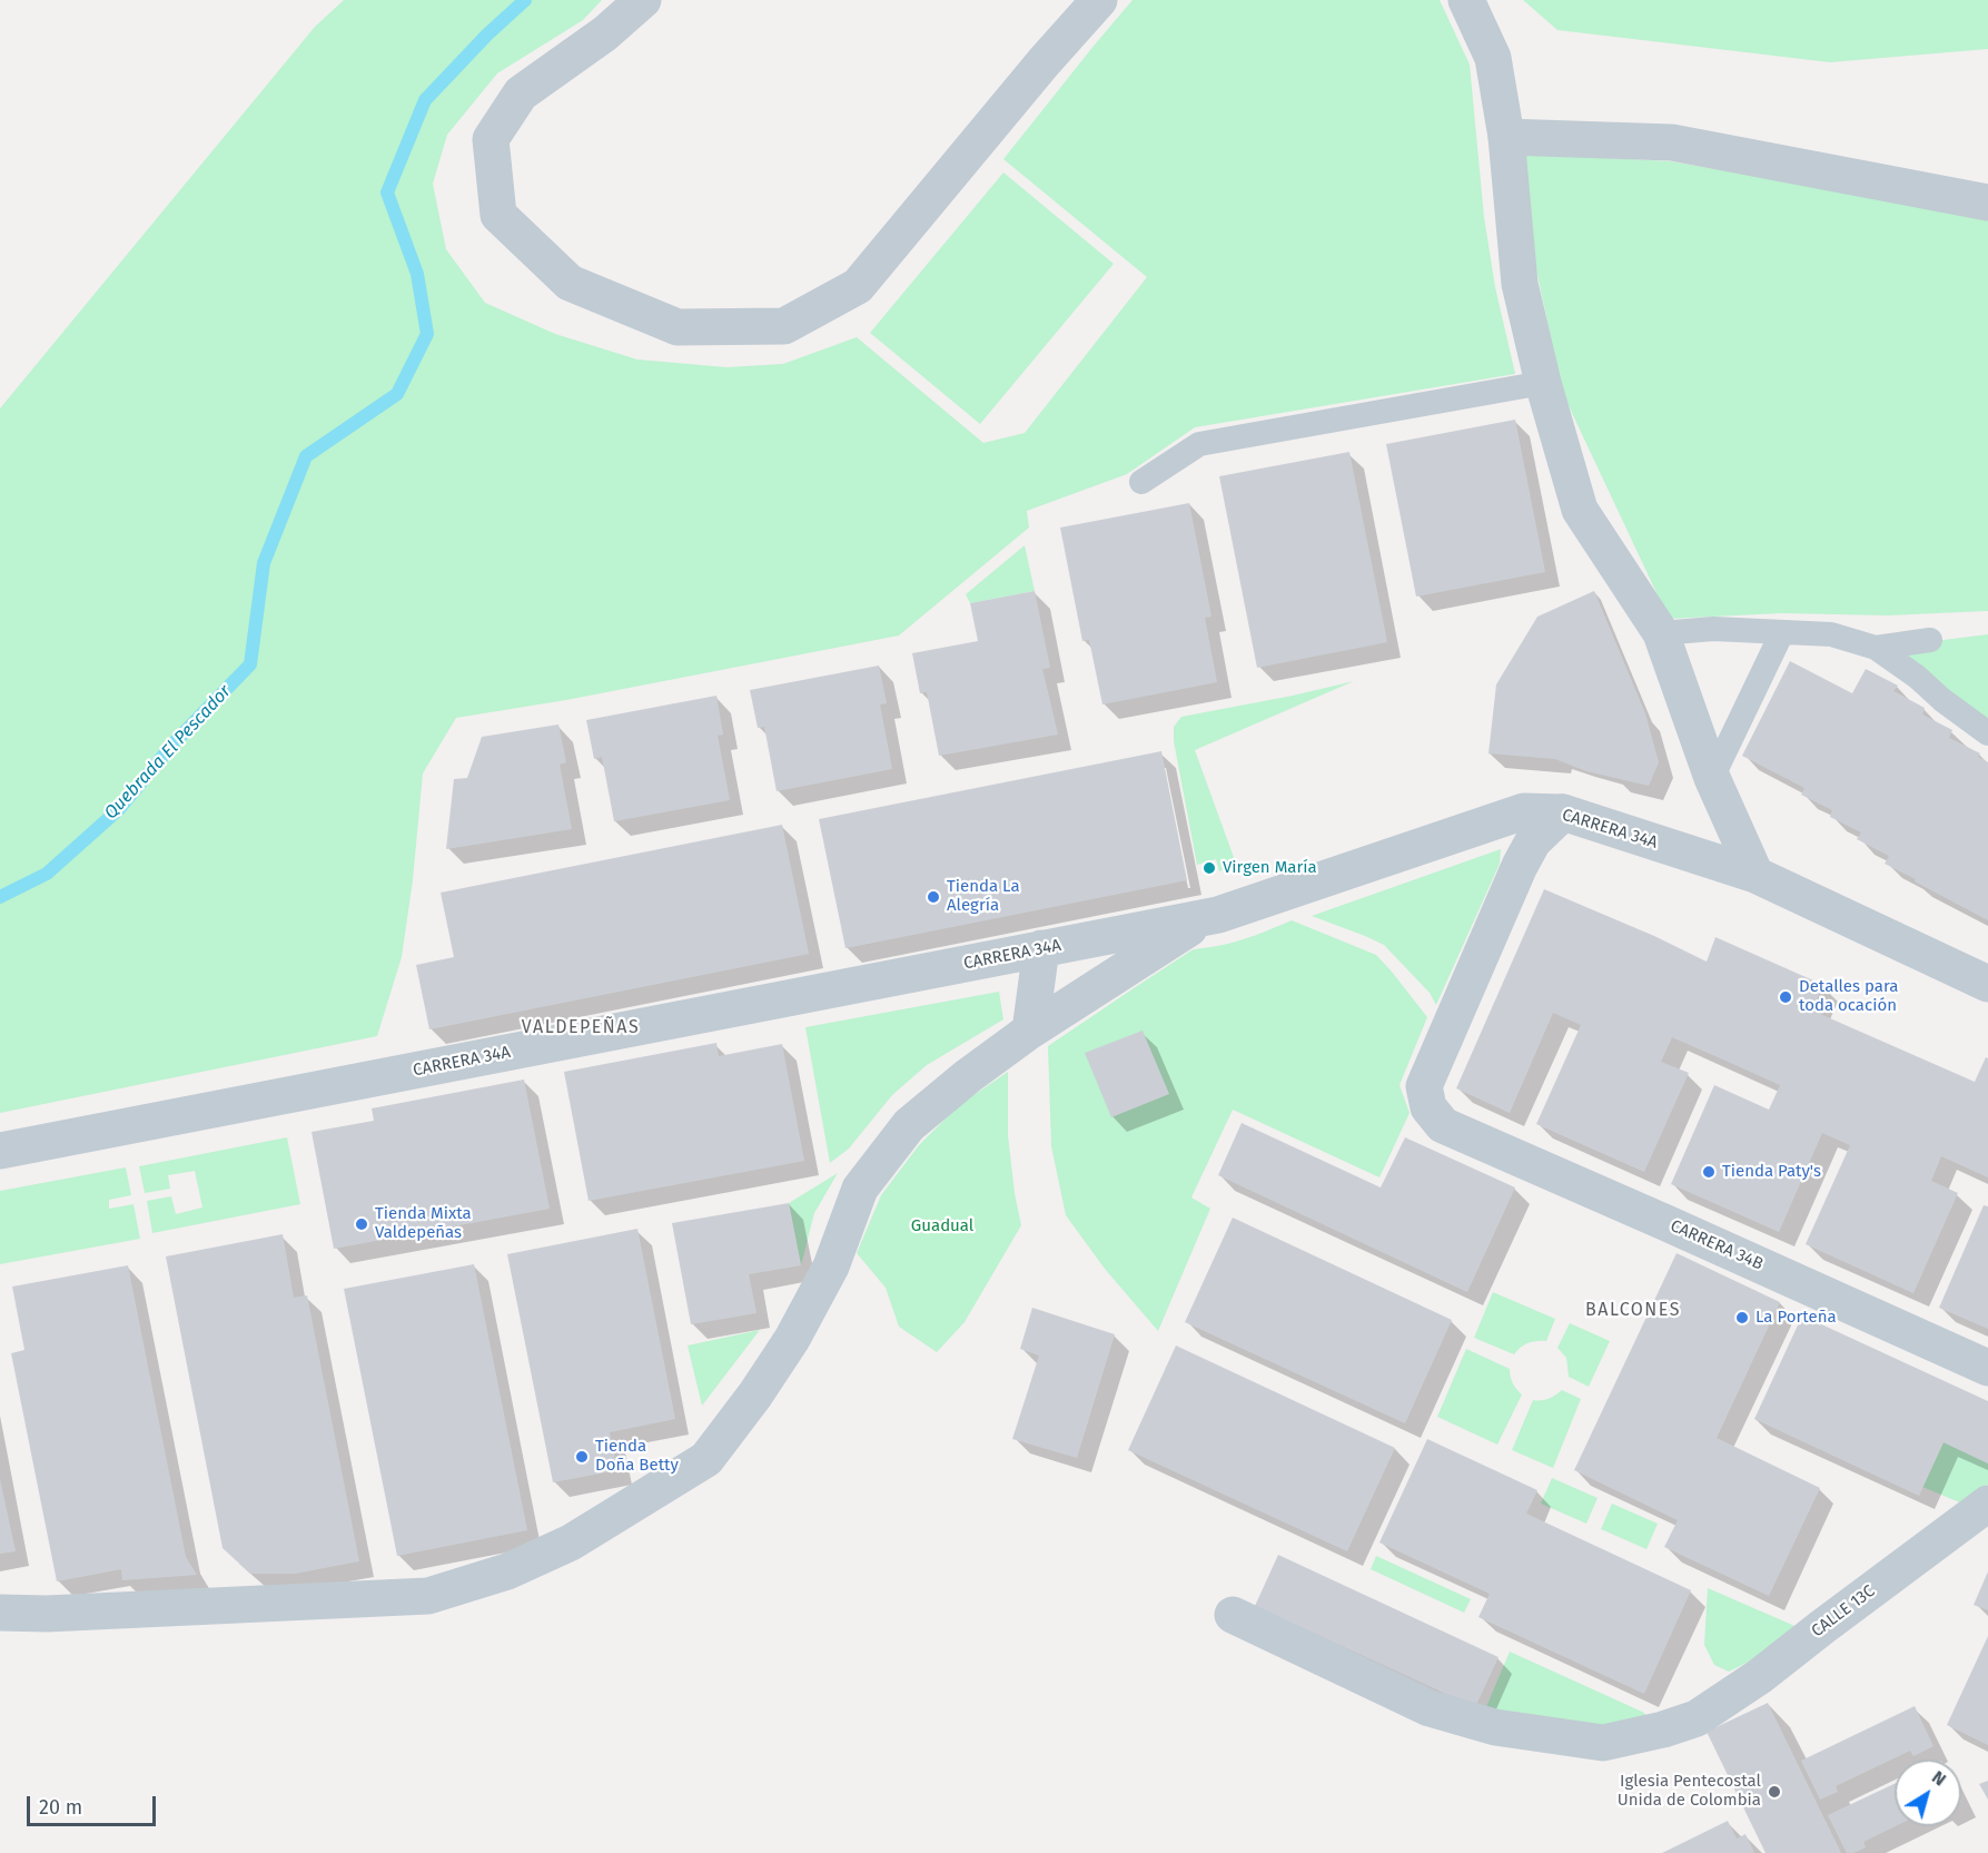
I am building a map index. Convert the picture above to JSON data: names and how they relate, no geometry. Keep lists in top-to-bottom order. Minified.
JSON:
{"streets":{"street":["CARRERA 34A","CARRERA 34B","CALLE 13C"]},"crossings":[["CARRERA 34A","CARRERA 34B"]],"districts":["VALDEPEÑAS","BALCONES"],"water":["Quebrada El Pescador"],"parks":["Guadual"],"places":["Virgen María","Tienda La Alegría","Detalles para toda ocación","Tienda Paty's","Tienda Mixta Valdepeñas","La Porteña","Tienda Doña Betty","Iglesia Pentecostal Unida de Colombia"],"scale_bar":"20 m","north":"top right"}
